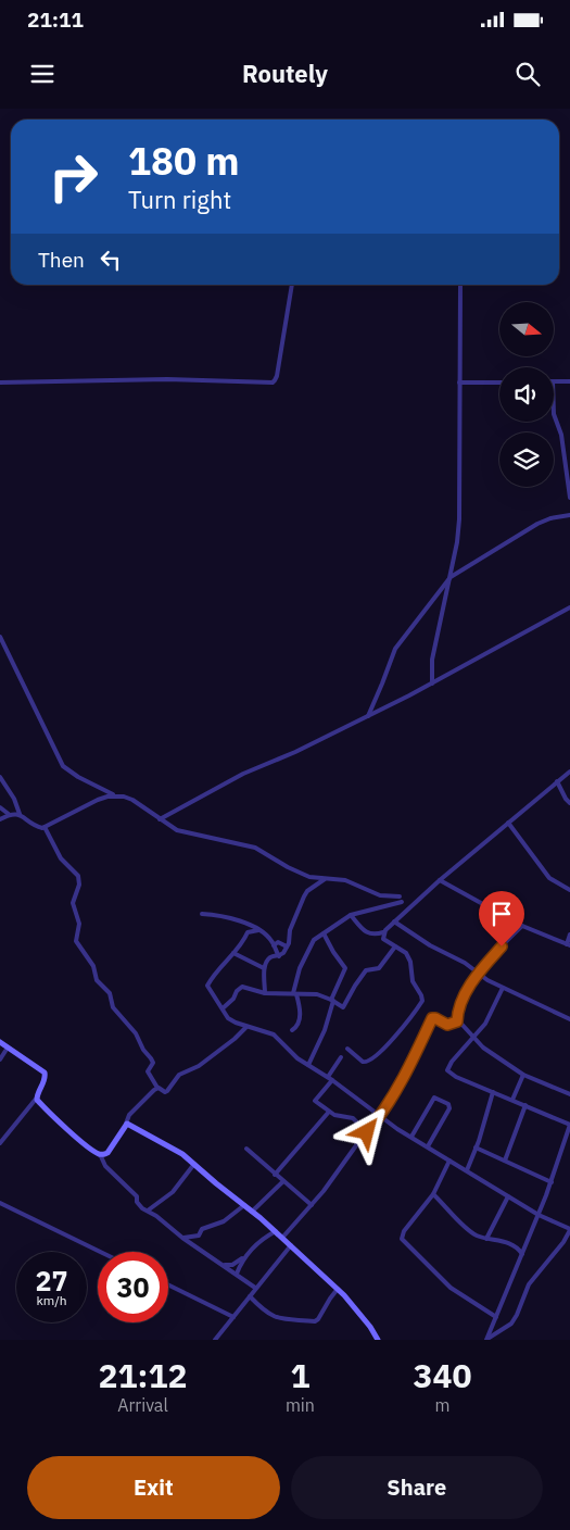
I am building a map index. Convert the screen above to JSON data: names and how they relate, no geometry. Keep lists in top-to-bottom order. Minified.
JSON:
{"north":"right","page":{"status":"21:11","header":"Routely","turn":["180 m","Turn right"],"then":"Then","speed":"27 km/h","limit":"30","eta":["21:12","Arrival","1","min","340","m"],"buttons":["Exit","Share"]}}
